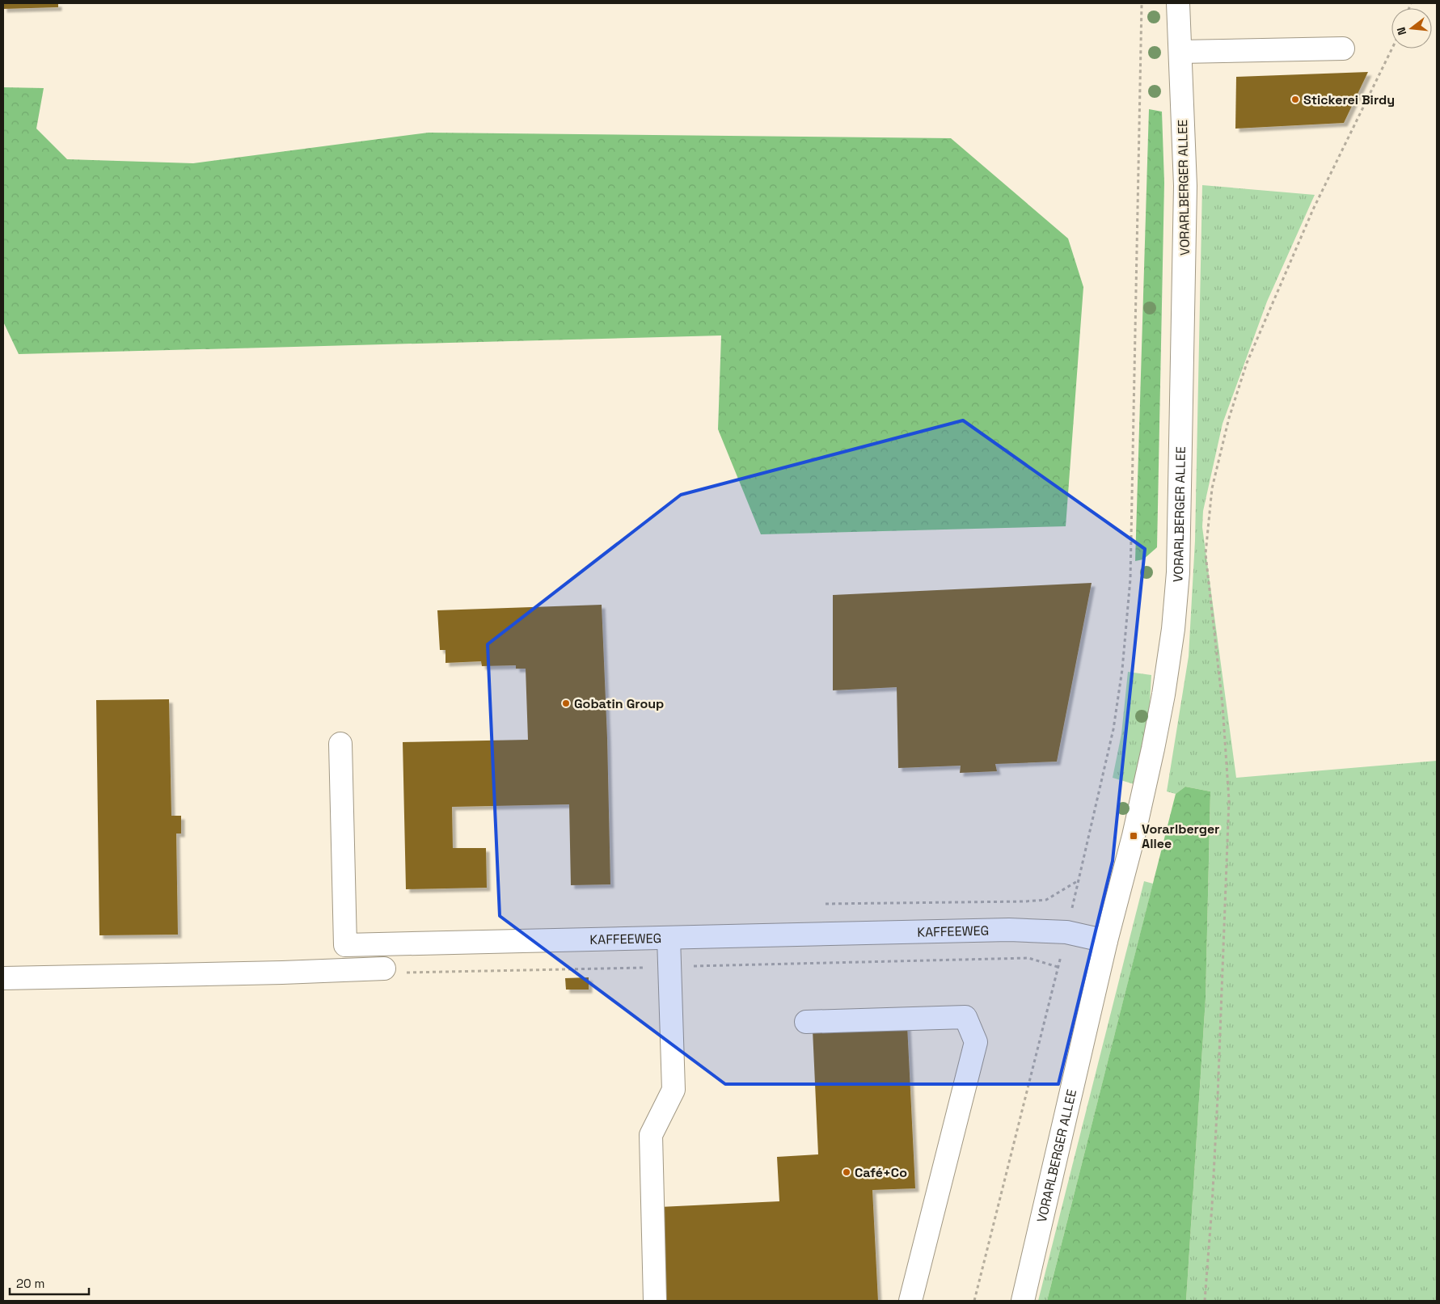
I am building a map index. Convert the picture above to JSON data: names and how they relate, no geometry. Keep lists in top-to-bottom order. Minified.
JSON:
{"streets":{"main road":["VORARLBERGER ALLEE","KAFFEEWEG"]},"crossings":[["VORARLBERGER ALLEE","KAFFEEWEG"]],"places":{"other":["Stickerei Birdy","Gobatin Group","Café+Co"],"transit":["Vorarlberger Allee"]},"scale_bar":"20 m","north":"left"}
